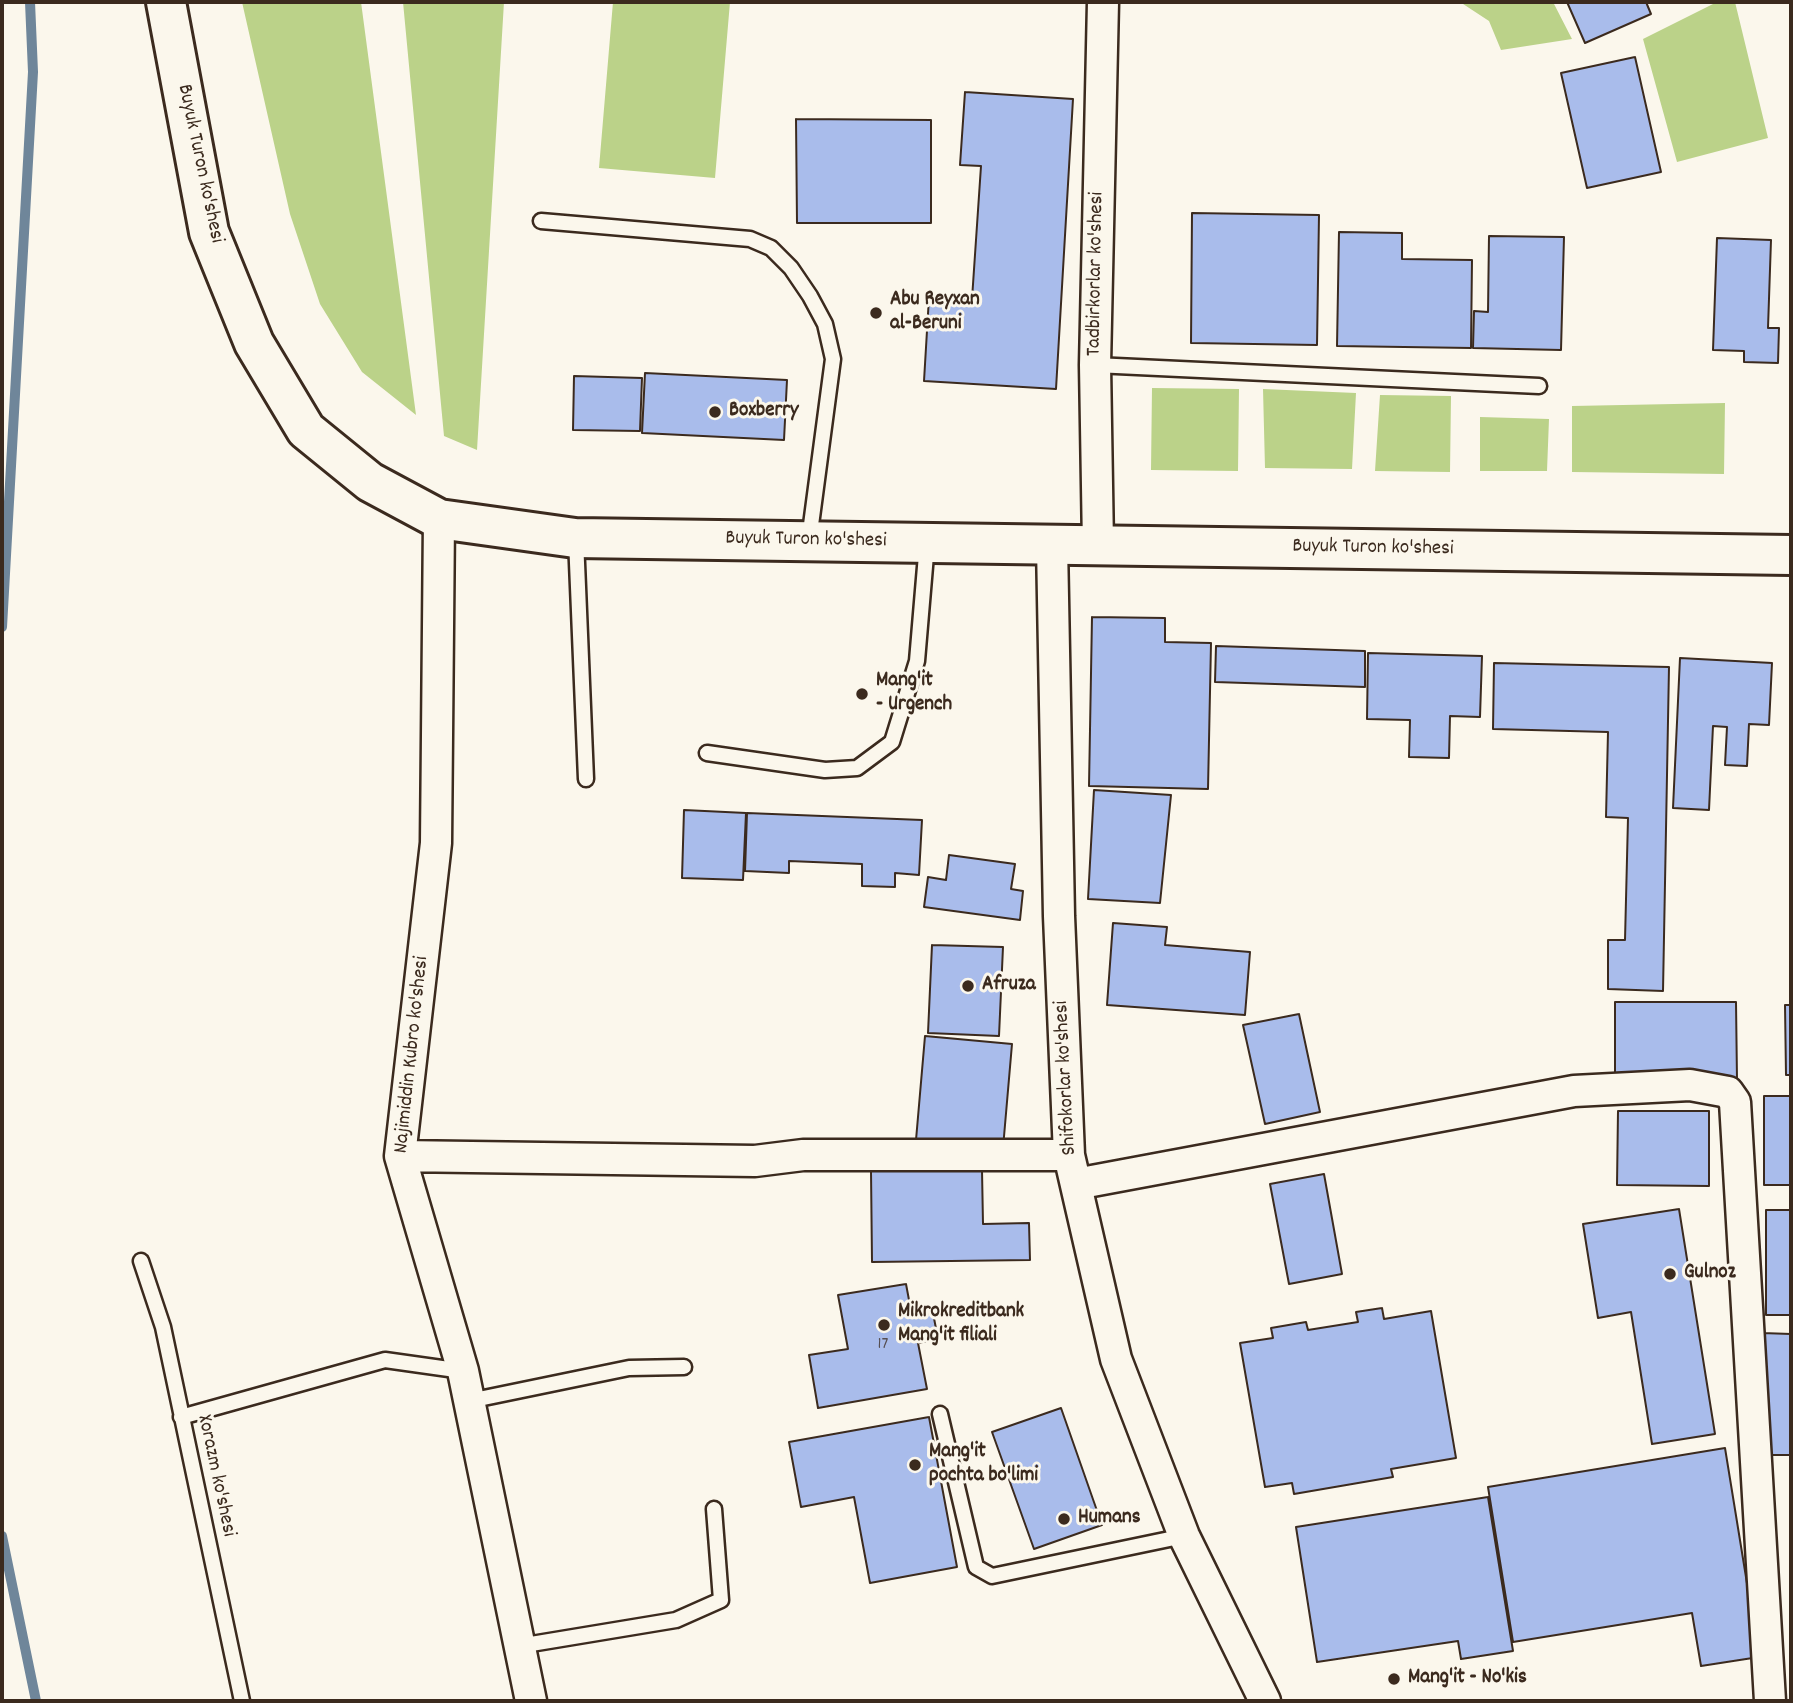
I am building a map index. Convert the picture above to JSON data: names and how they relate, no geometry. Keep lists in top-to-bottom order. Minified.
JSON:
{"streets":{"street":["Buyuk Turon ko'shesi","Tadbirkorlar ko'shesi","Najimiddin Kubro ko'shesi","Shifokorlar ko'shesi"],"lane":["Xorazm ko'shesi"]},"crossings":[["Buyuk Turon ko'shesi","Tadbirkorlar ko'shesi"],["Buyuk Turon ko'shesi","Najimiddin Kubro ko'shesi"],["Buyuk Turon ko'shesi","Shifokorlar ko'shesi"]],"places":["Abu Reyxan al-Beruni","Boxberry","Mang'it - Urgench","Afruza","Gulnoz","Mikrokreditbank Mang'it filiali","Mang'it pochta bo'limi","Humans","Mang'it - No'kis"],"house_numbers":["17"]}
